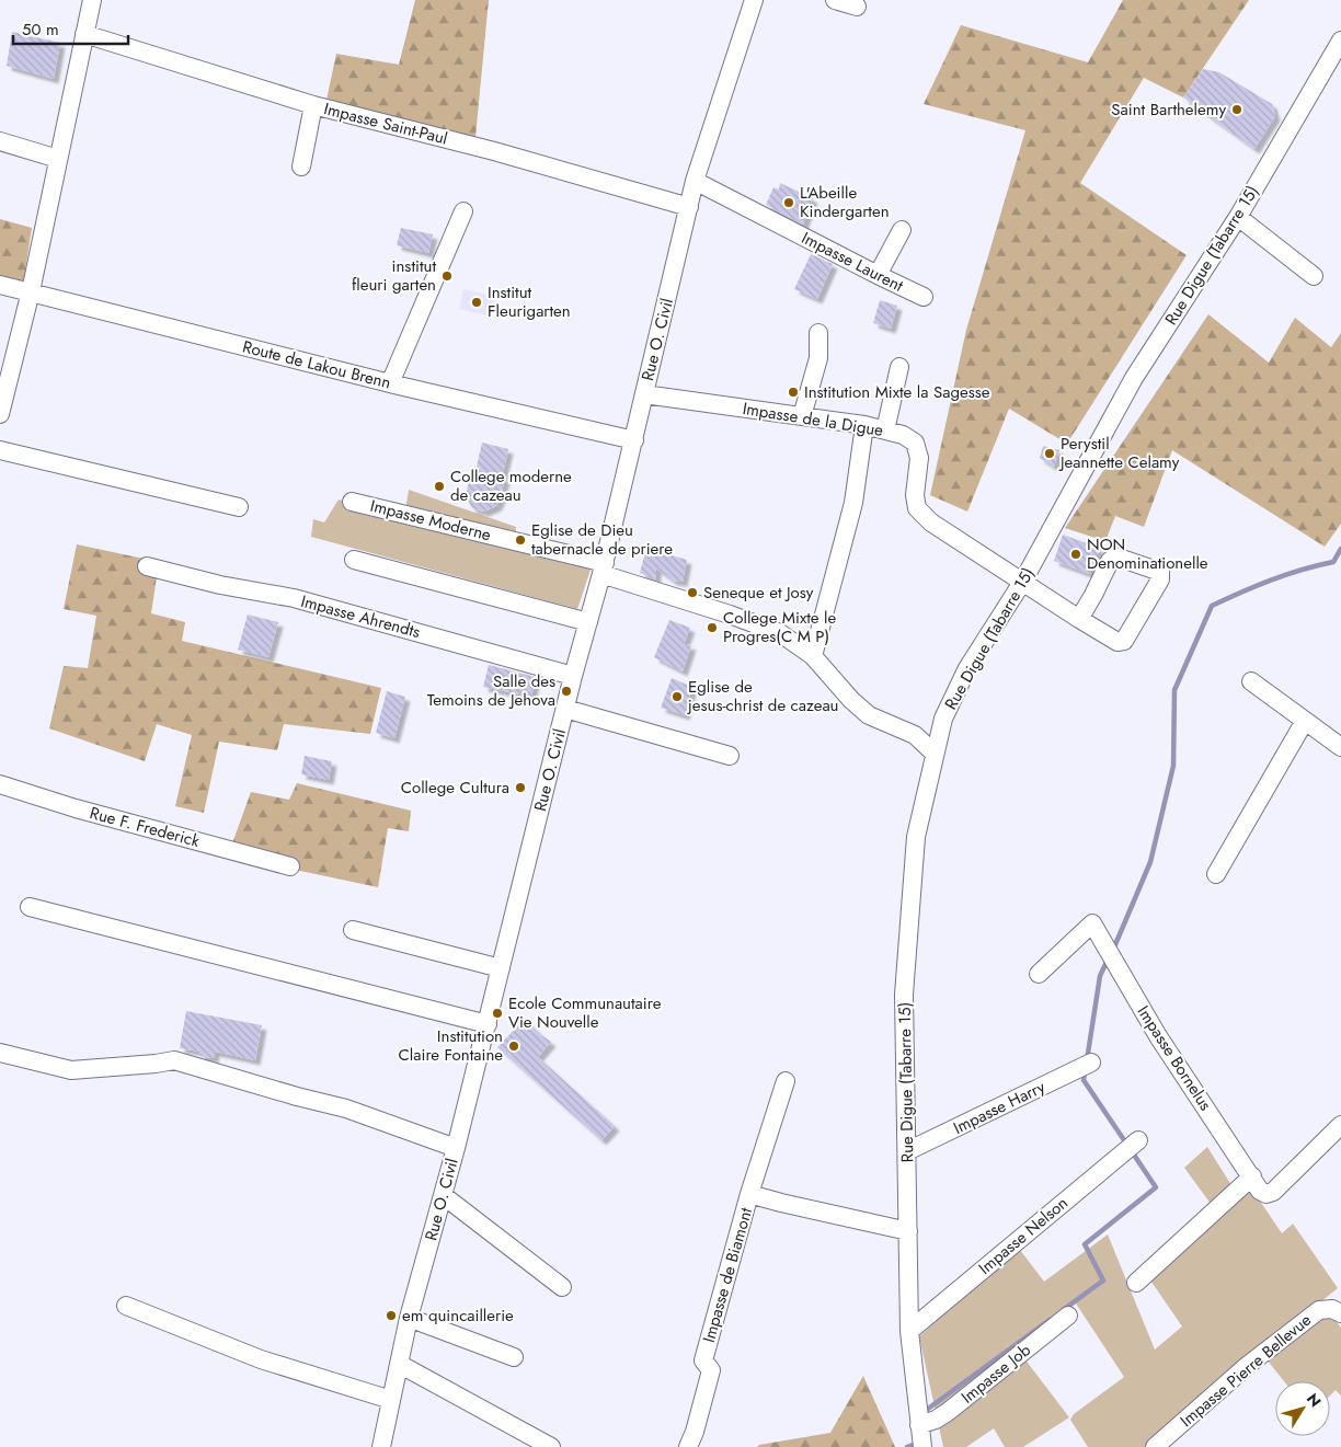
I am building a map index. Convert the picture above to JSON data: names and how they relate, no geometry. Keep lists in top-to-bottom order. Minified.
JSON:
{"streets":{"street":["Impasse Saint-Paul","Rue Digue (Tabarre 15)","Impasse Laurent","Rue O. Civil","Route de Lakou Brenn","Impasse de la Digue","Impasse Moderne","Impasse Ahrendts","Rue F. Frederick","Impasse Bornelus","Impasse Harry","Impasse Nelson","Impasse de Biamont","Impasse Pierre Bellevue","Impasse Job"]},"crossings":[["Impasse Saint-Paul","Rue O. Civil"],["Rue Digue (Tabarre 15)","Impasse de la Digue"],["Rue Digue (Tabarre 15)","Impasse Moderne"],["Rue Digue (Tabarre 15)","Impasse Harry"],["Rue Digue (Tabarre 15)","Impasse Nelson"],["Rue Digue (Tabarre 15)","Impasse de Biamont"],["Rue Digue (Tabarre 15)","Impasse Job"],["Impasse Laurent","Rue O. Civil"],["Rue O. Civil","Route de Lakou Brenn"],["Rue O. Civil","Impasse de la Digue"],["Rue O. Civil","Impasse Moderne"],["Rue O. Civil","Impasse Ahrendts"]],"places":["Saint Barthelemy","L'Abeille Kindergarten","institut fleuri garten","Institut Fleurigarten","Institution Mixte la Sagesse","Perystil Jeannette Celamy","College moderne de cazeau","Eglise de Dieu tabernacle de priere","NON Denominationelle","Seneque et Josy","College Mixte le Progres(C M P)","Salle des Temoins de Jehova","Eglise de jesus-christ de cazeau","College Cultura","Ecole Communautaire Vie Nouvelle","Institution Claire Fontaine","em quincaillerie"],"scale_bar":"50 m","north":"top right"}
